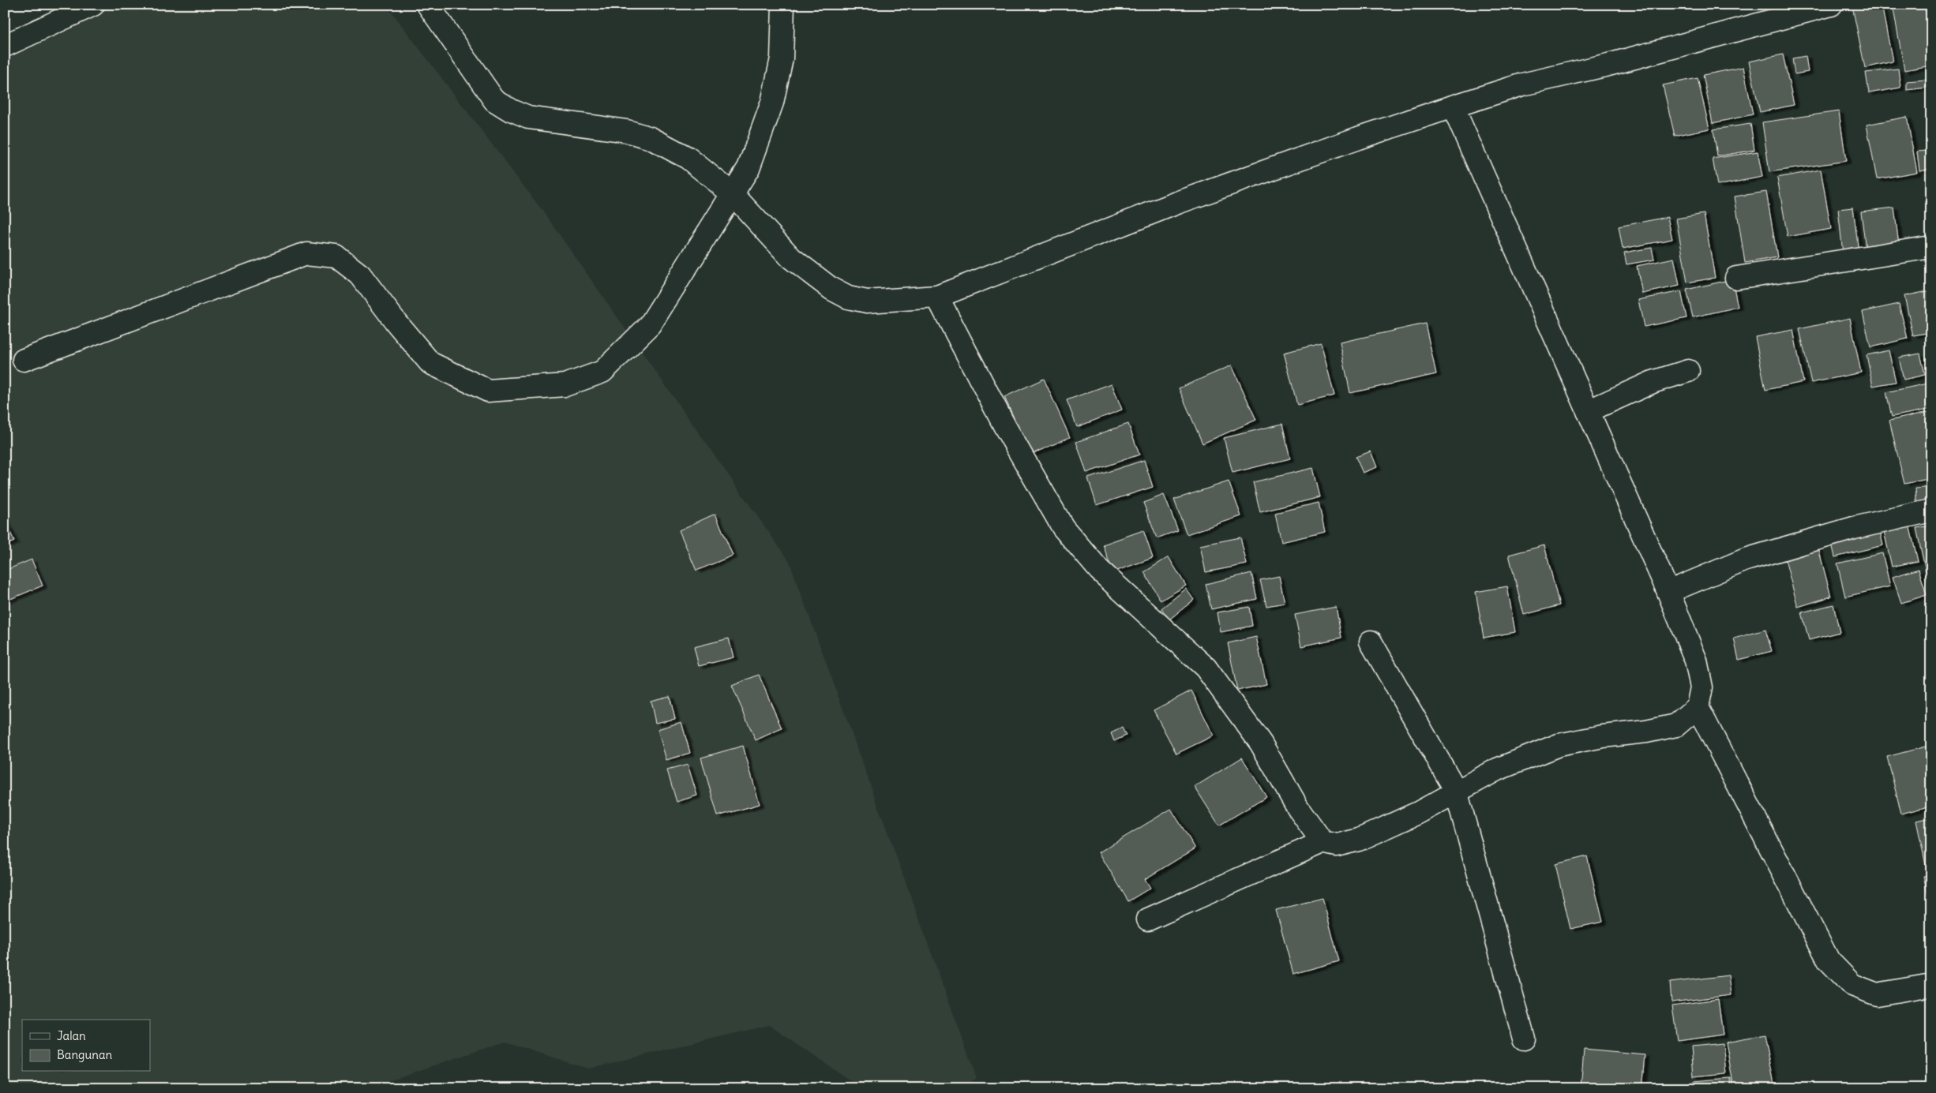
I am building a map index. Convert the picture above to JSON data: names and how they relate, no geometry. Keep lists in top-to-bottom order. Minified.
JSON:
{"legend":["Jalan","Bangunan"]}
